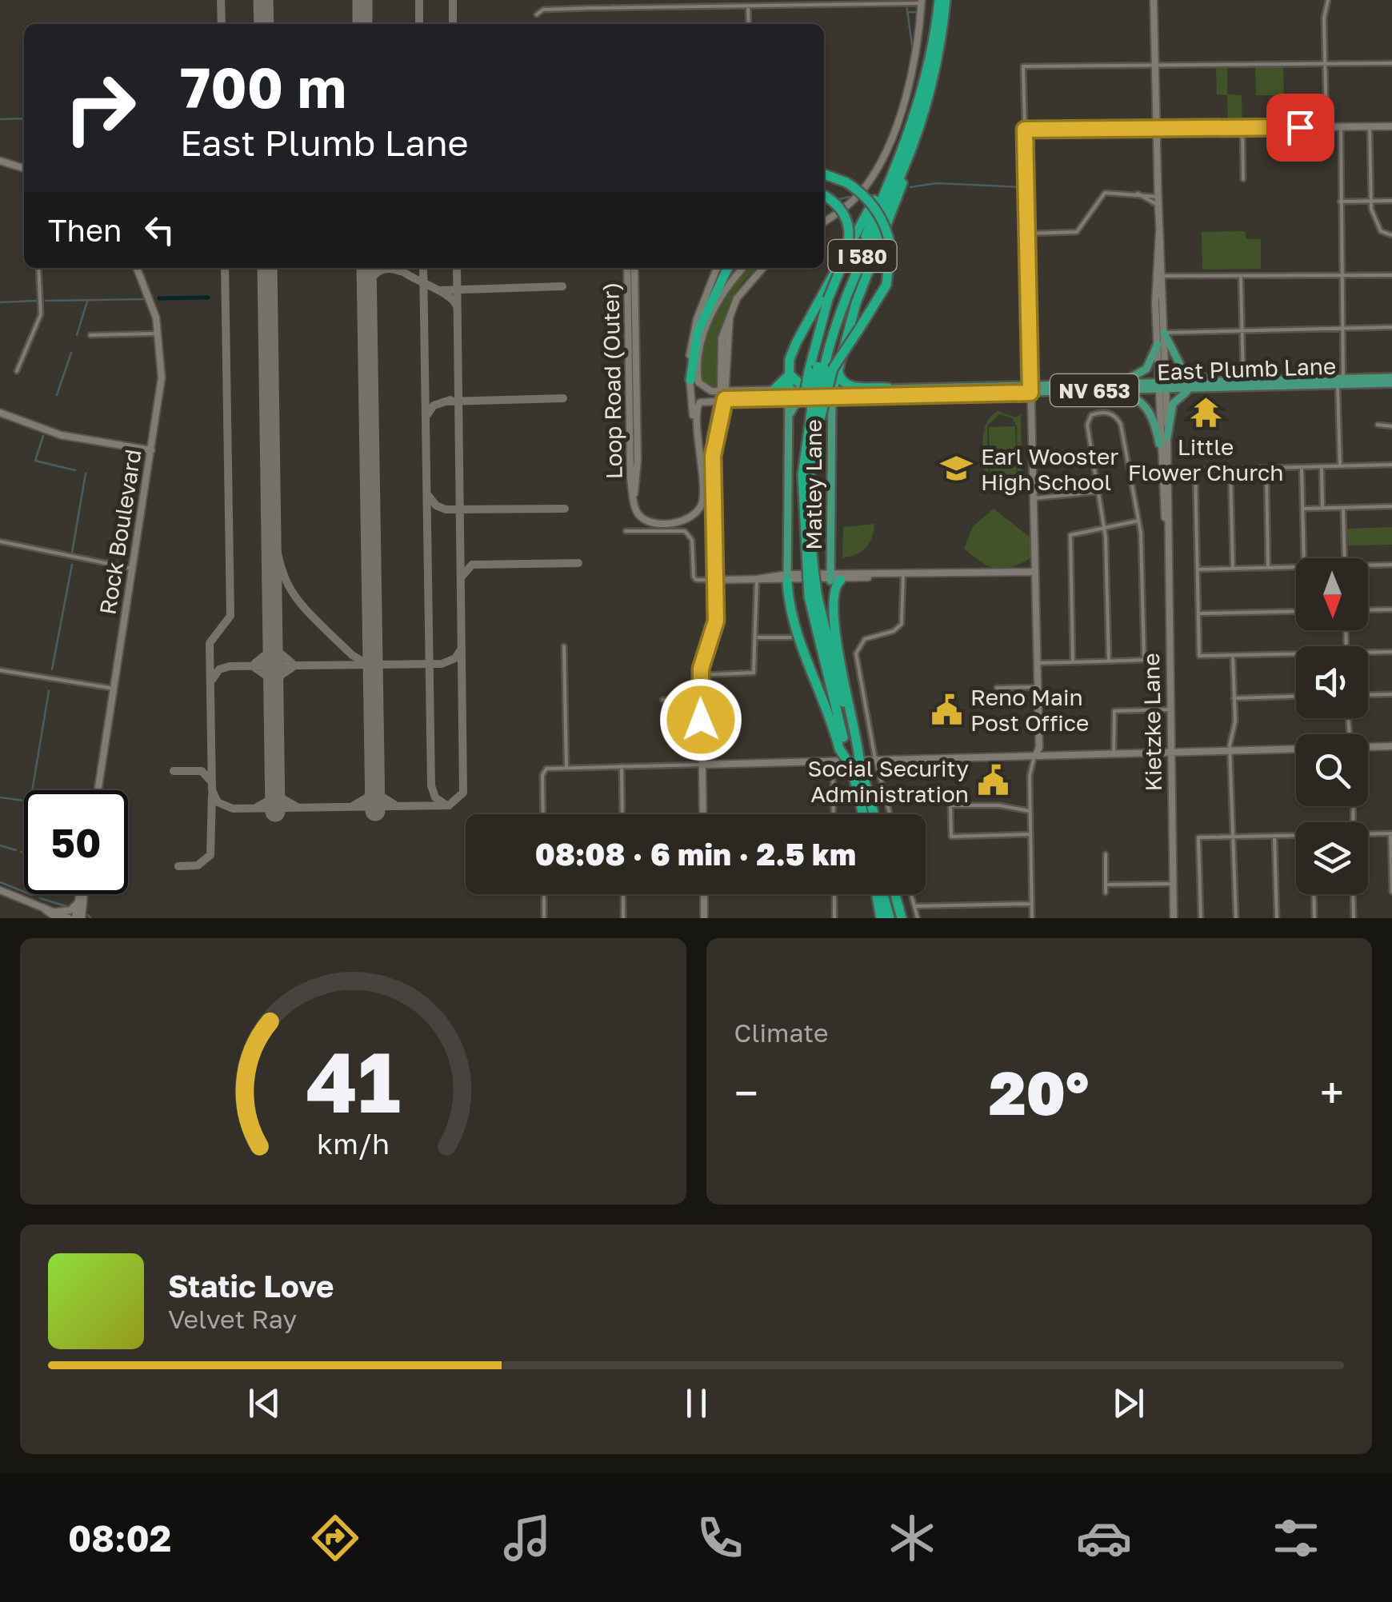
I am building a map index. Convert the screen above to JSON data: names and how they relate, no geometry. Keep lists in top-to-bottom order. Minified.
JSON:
{"streets":{"highway":["I 580"],"main road":["East Plumb Lane","Loop Road (Outer)","NV 653","Matley Lane","Rock Boulevard","Kietzke Lane"]},"crossings":[["East Plumb Lane","Matley Lane"],["East Plumb Lane","Kietzke Lane"]],"places":{"temple":["Little Flower Church"],"school or university":["Earl Wooster High School"],"public building":["Reno Main Post Office","Social Security Administration"]},"north":"bottom","page":{"turn":["700 m","East Plumb Lane"],"then":"Then","limit":"50","trip":"08:08 · 6 min · 2.5 km","tile":"Climate","heat":["−","20°","+"],"song":["Static Love","Velvet Ray"],"tabs":"08:02","gauge":["41","km/h"]}}
